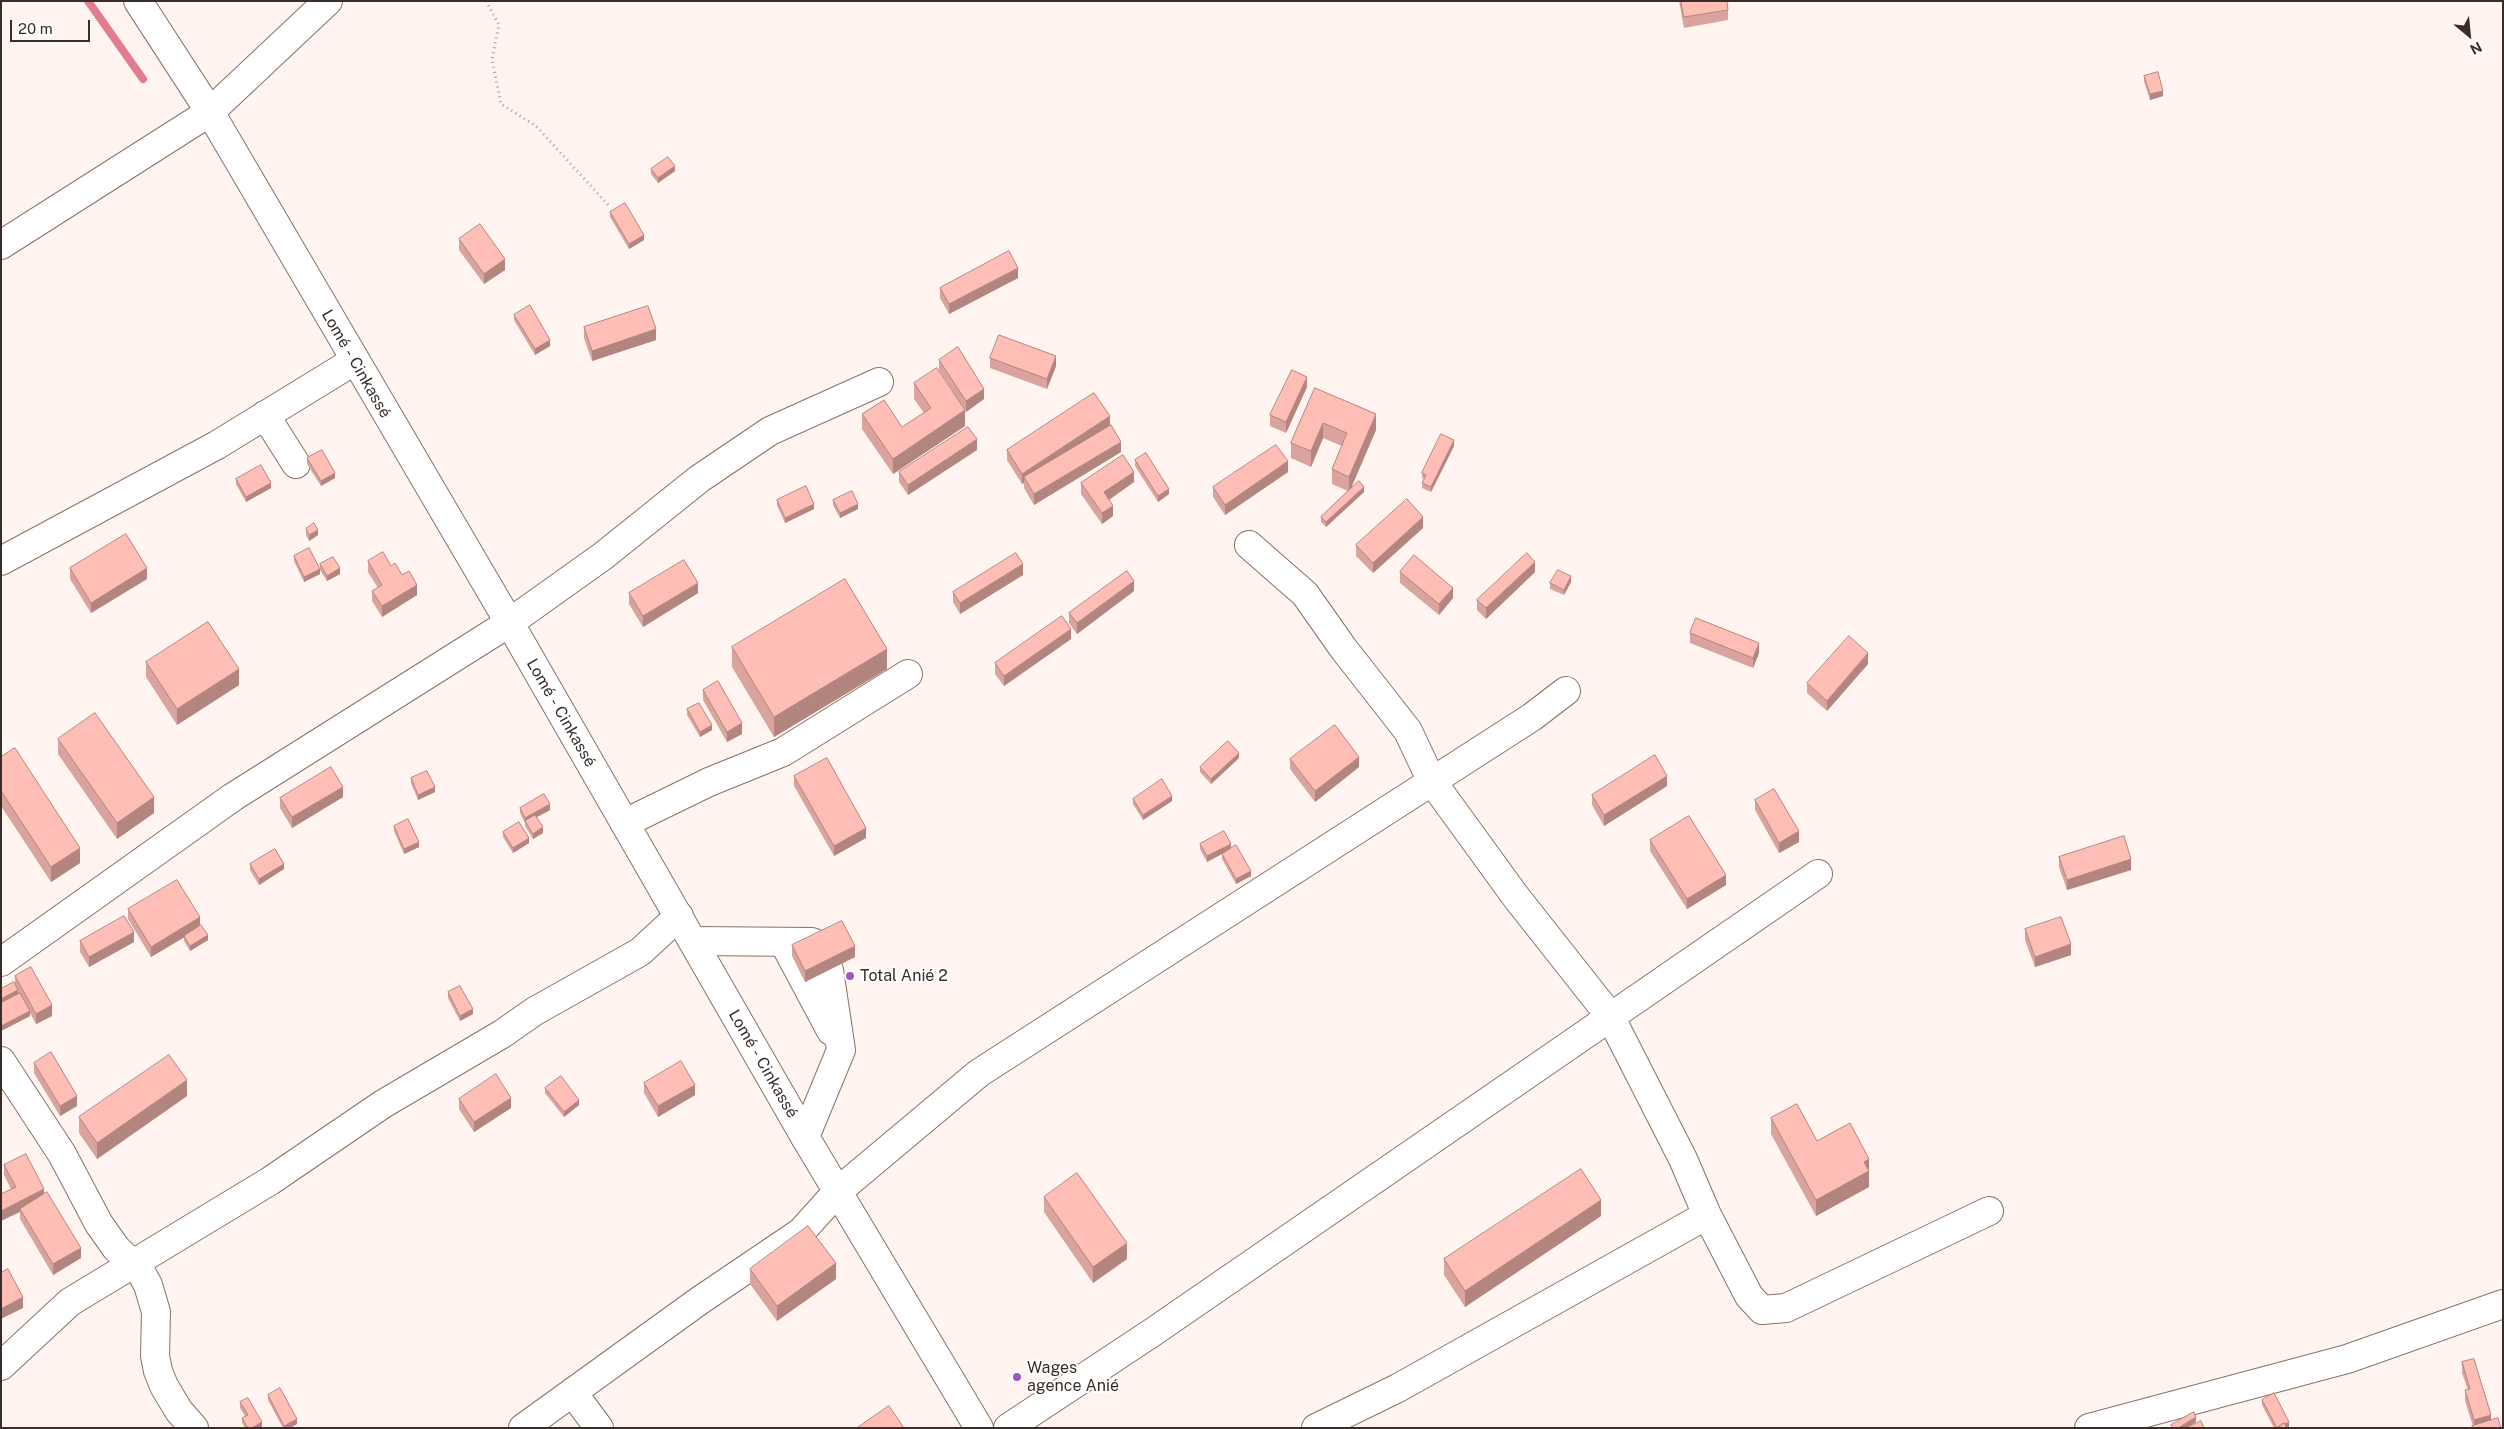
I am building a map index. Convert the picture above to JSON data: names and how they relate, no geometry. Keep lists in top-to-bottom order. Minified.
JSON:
{"streets":{"main road":["Lomé - Cinkassé"]},"places":["Total Anié 2","Wages agence Anié"],"scale_bar":"20 m","north":"bottom right"}
